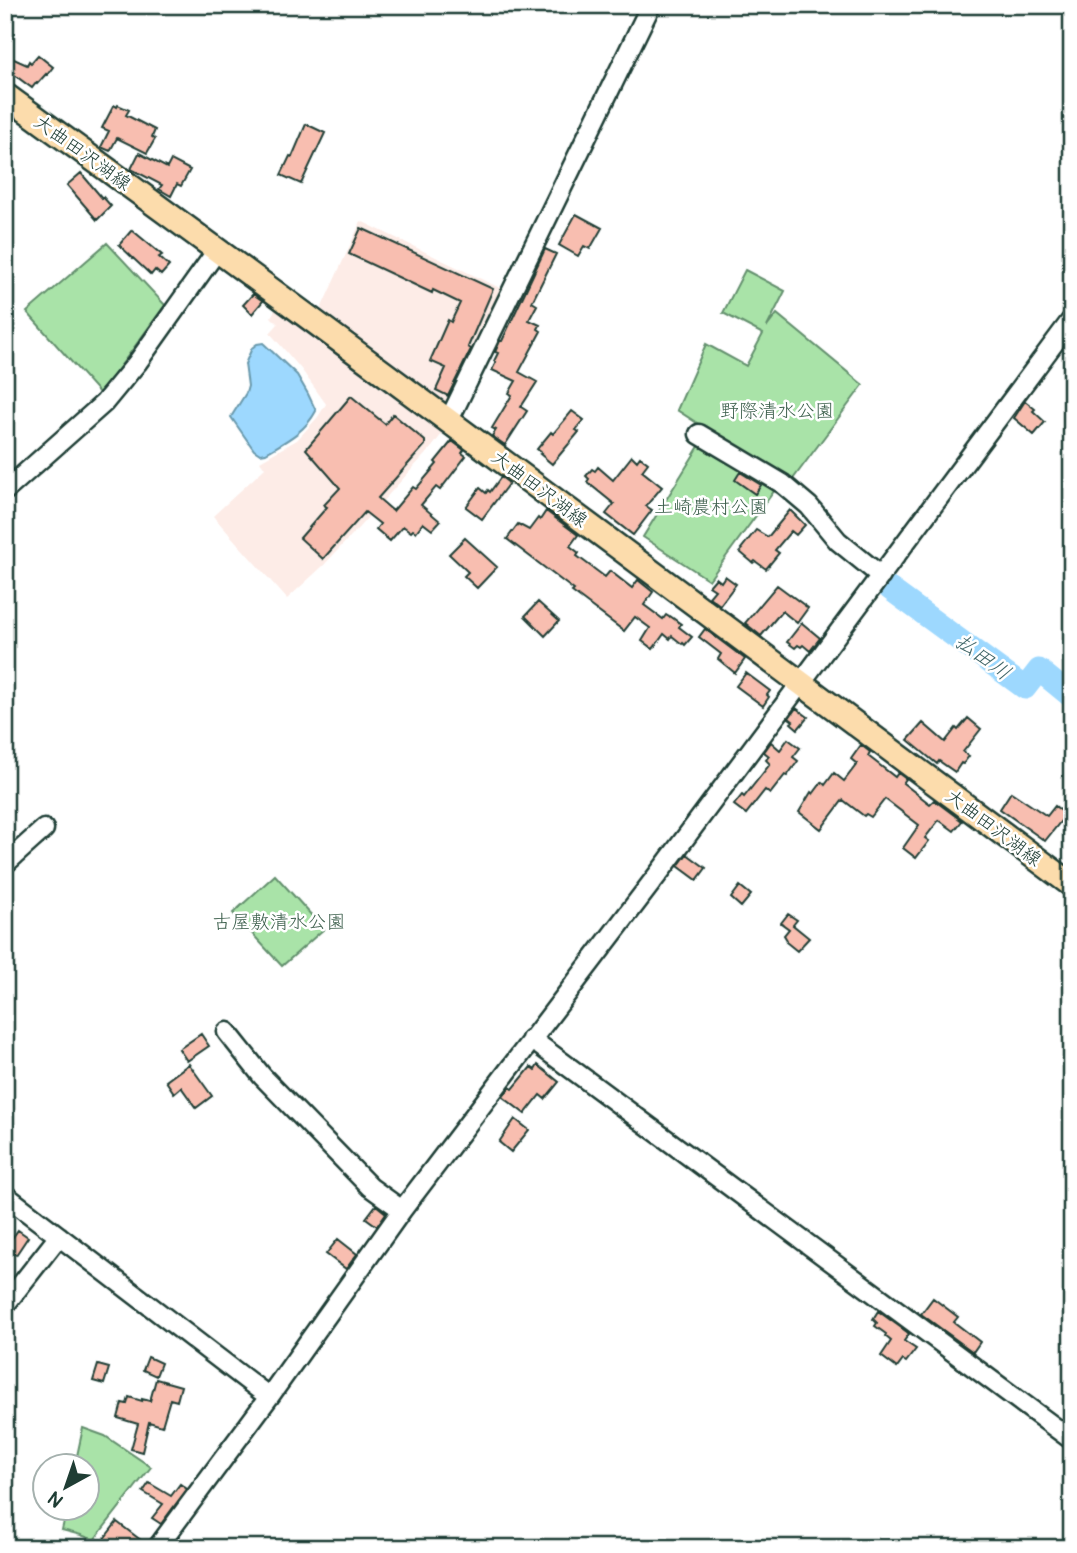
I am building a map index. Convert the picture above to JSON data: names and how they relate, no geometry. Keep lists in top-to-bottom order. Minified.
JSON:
{"streets":{"main road":["大曲田沢湖線"]},"water":["払田川"],"parks":["野際清水公園","土崎農村公園","古屋敷清水公園"],"north":"bottom left"}
